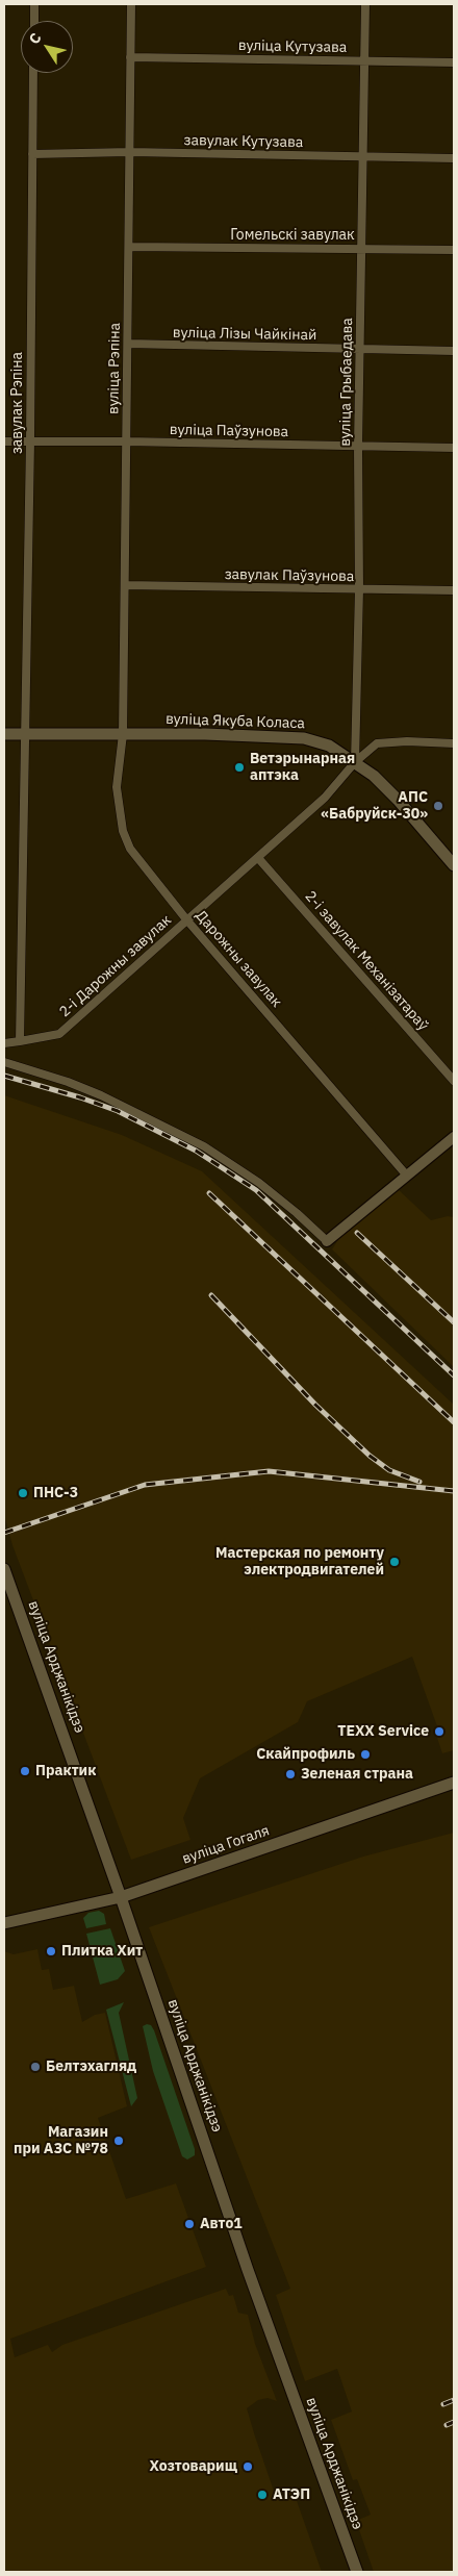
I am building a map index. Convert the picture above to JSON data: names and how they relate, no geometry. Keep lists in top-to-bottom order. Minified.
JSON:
{"streets":{"main road":["вуліца Якуба Коласа","вуліца Арджанікідзэ","вуліца Гогаля"],"street":["вуліца Кутузава","завулак Кутузава","Гомельскі завулак","вуліца Лізы Чайкінай","вуліца Рэпіна","вуліца Грыбаедава","завулак Рэпіна","вуліца Паўзунова","завулак Паўзунова","Дарожны завулак","2-і завулак Механізатараў","2-і Дарожны завулак"]},"crossings":[["вуліца Кутузава","вуліца Рэпіна"],["вуліца Кутузава","вуліца Грыбаедава"],["завулак Кутузава","вуліца Рэпіна"],["завулак Кутузава","вуліца Грыбаедава"],["завулак Кутузава","завулак Рэпіна"],["Гомельскі завулак","вуліца Рэпіна"],["Гомельскі завулак","вуліца Грыбаедава"],["вуліца Лізы Чайкінай","вуліца Рэпіна"],["вуліца Лізы Чайкінай","вуліца Грыбаедава"],["вуліца Рэпіна","вуліца Паўзунова"],["вуліца Рэпіна","завулак Паўзунова"],["вуліца Рэпіна","вуліца Якуба Коласа"],["вуліца Рэпіна","Дарожны завулак"],["вуліца Грыбаедава","вуліца Паўзунова"],["вуліца Грыбаедава","завулак Паўзунова"],["вуліца Грыбаедава","вуліца Якуба Коласа"],["вуліца Грыбаедава","2-і Дарожны завулак"],["завулак Рэпіна","вуліца Паўзунова"],["завулак Рэпіна","вуліца Якуба Коласа"],["завулак Рэпіна","2-і Дарожны завулак"],["вуліца Якуба Коласа","Дарожны завулак"],["вуліца Якуба Коласа","2-і Дарожны завулак"],["Дарожны завулак","2-і Дарожны завулак"],["2-і завулак Механізатараў","2-і Дарожны завулак"],["вуліца Арджанікідзэ","вуліца Гогаля"]],"places":["Ветэрынарная аптэка","АПС «Бабруйск-30»","ПНС-3","Мастерская по ремонту электродвигателей","TEXX Service","Скайпрофиль","Практик","Зеленая страна","Плитка Хит","Белтэхагляд","Магазин при АЗС №78","Авто1","Хозтоварищ","АТЭП"],"north":"top left"}
